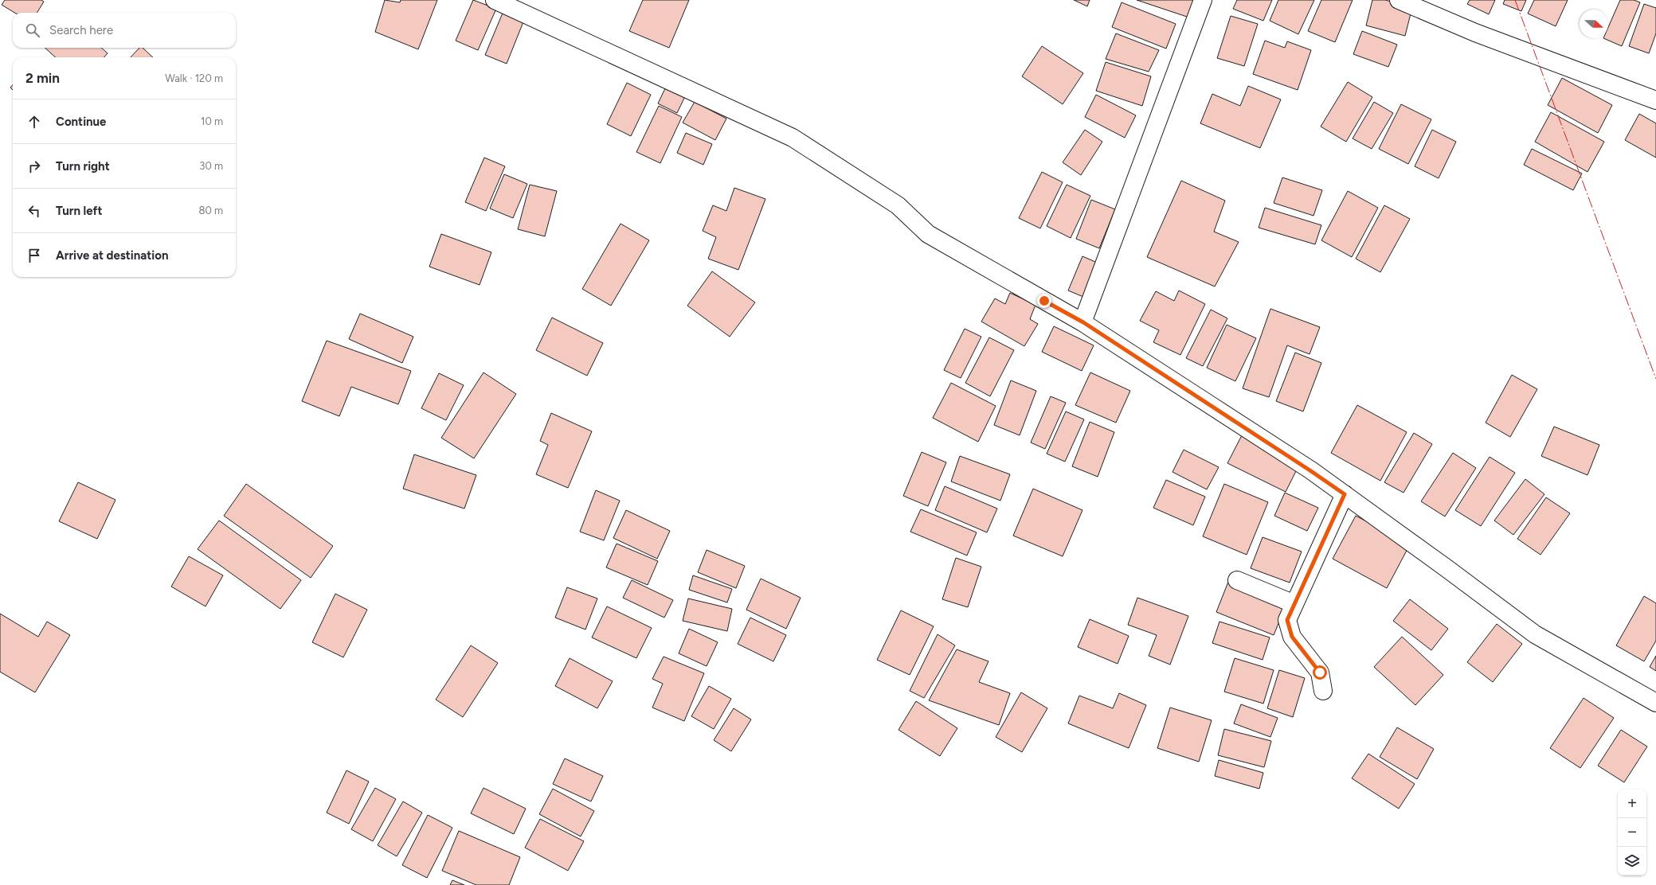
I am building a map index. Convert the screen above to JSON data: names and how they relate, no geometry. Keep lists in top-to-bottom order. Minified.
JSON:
{"north":"right","page":{"search":"Search here","heading":["2 min","Walk · 120 m"],"list":[["Continue","10 m"],["Turn right","30 m"],["Turn left","80 m"],"Arrive at destination"],"map_buttons":["+","−"]}}
